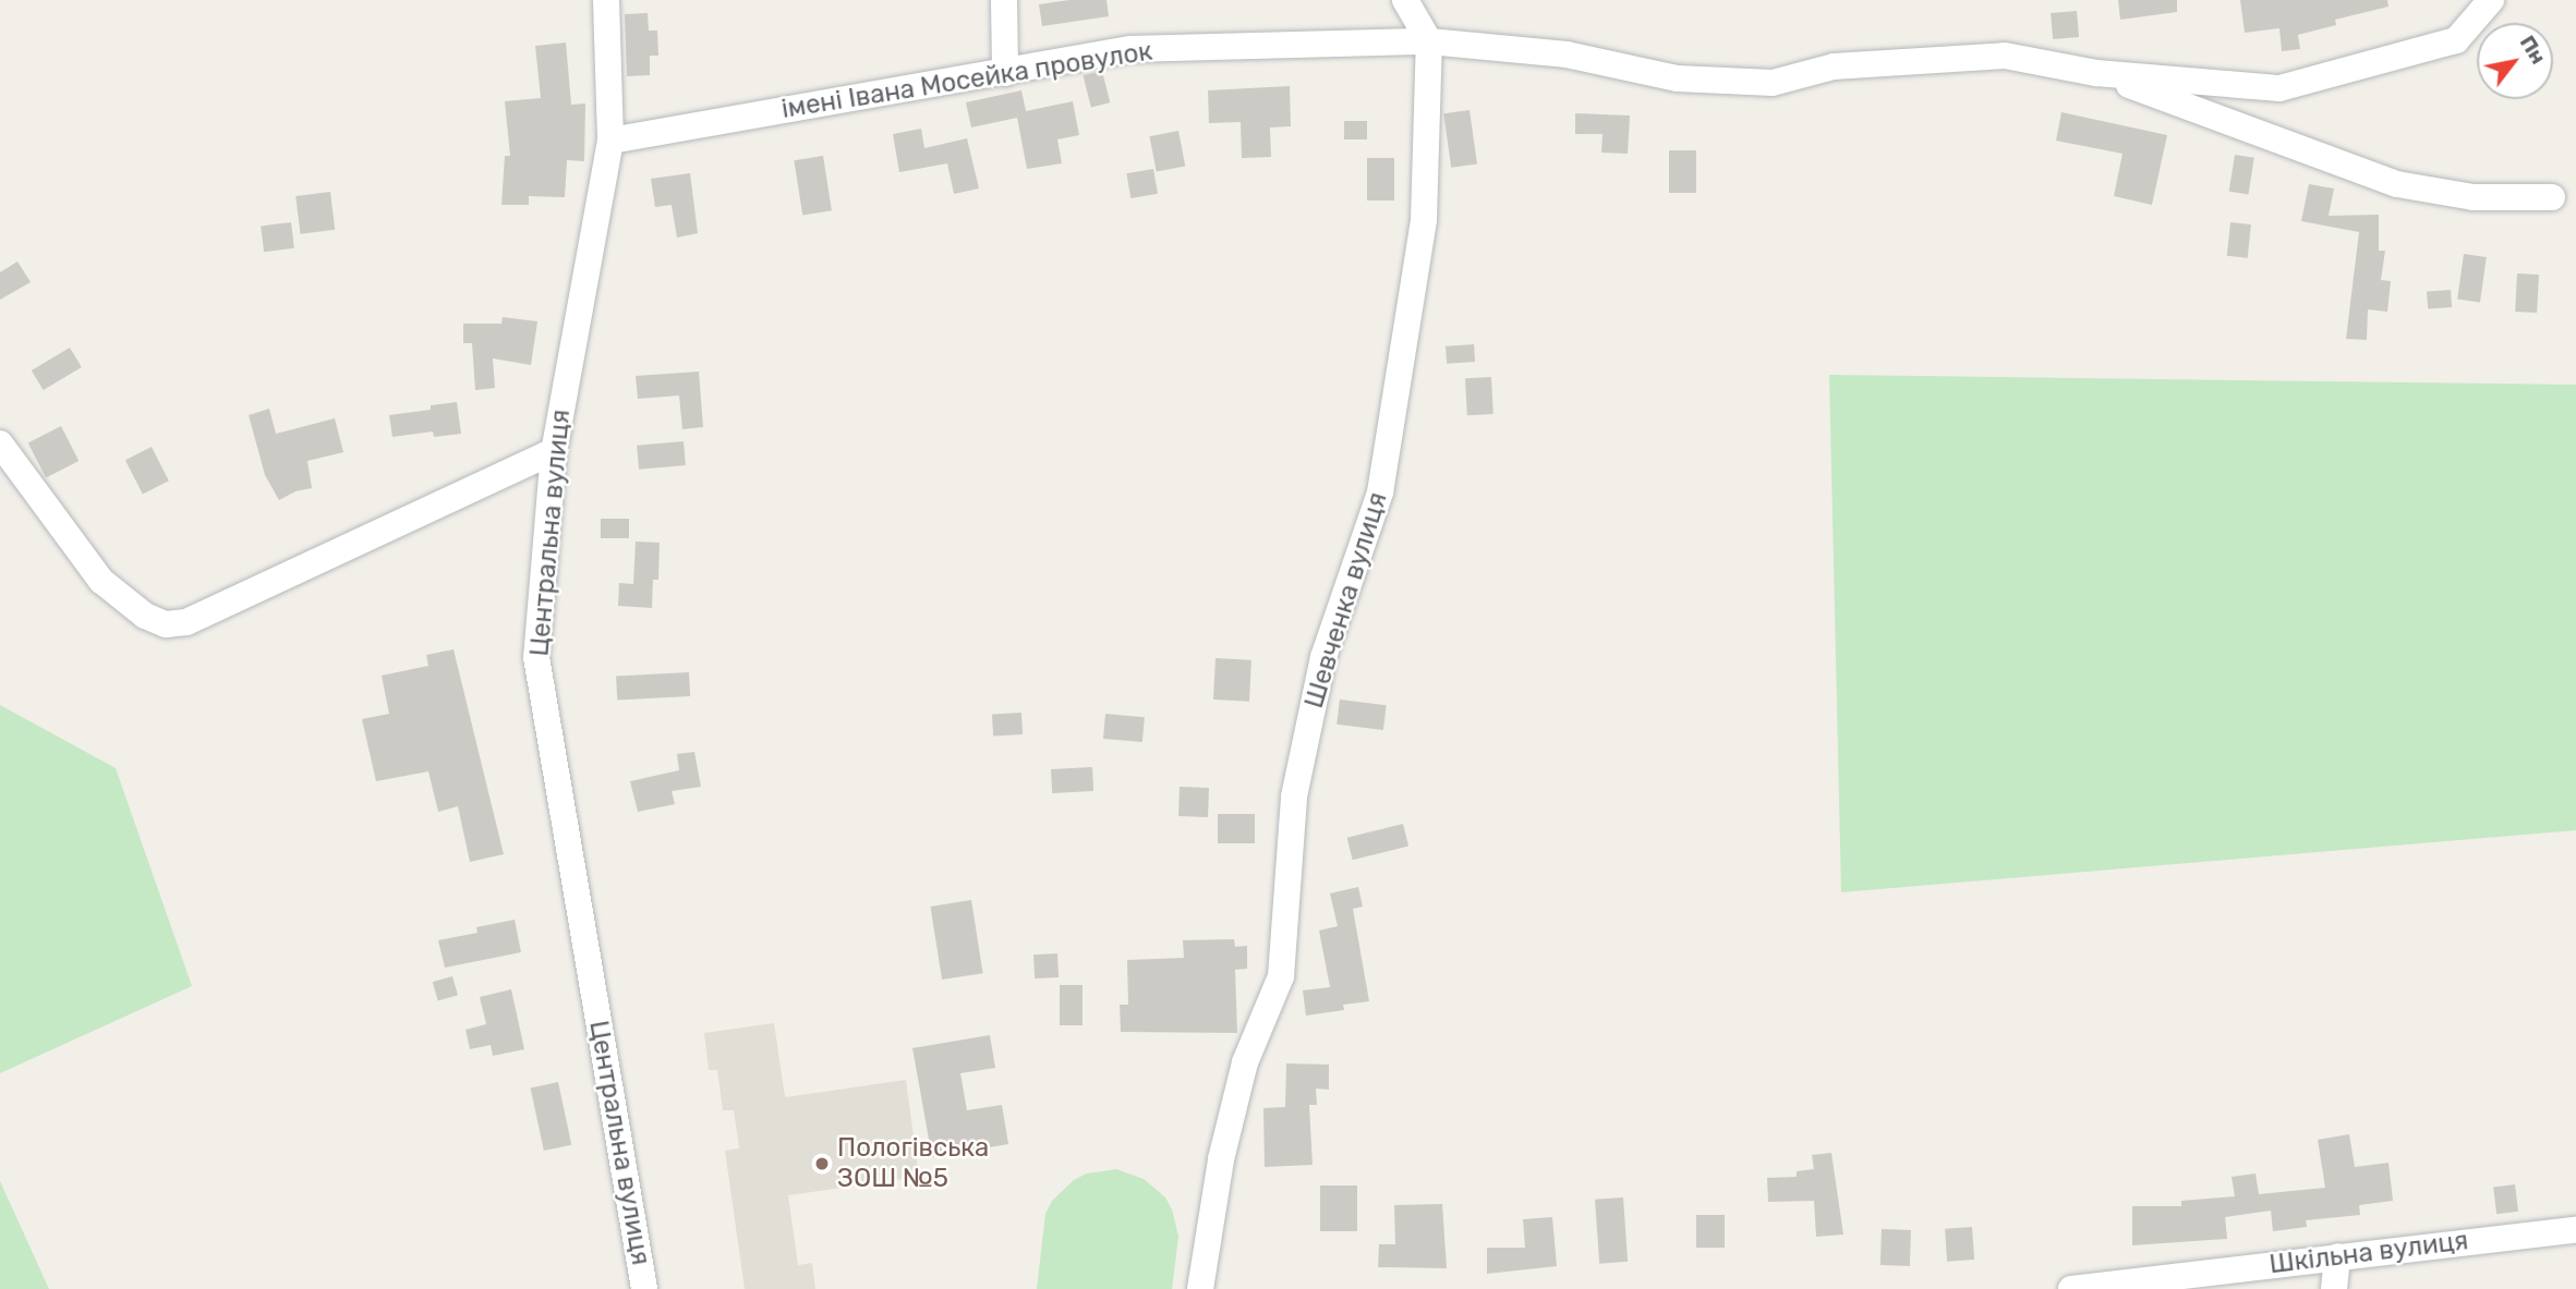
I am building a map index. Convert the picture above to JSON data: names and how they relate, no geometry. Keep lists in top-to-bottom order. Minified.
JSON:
{"streets":{"street":["імені Івана Мосейка провулок","Центральна вулиця","Шевченка вулиця","Шкільна вулиця"]},"crossings":[["імені Івана Мосейка провулок","Центральна вулиця"],["імені Івана Мосейка провулок","Шевченка вулиця"]],"places":["Пологівська ЗОШ №5"],"north":"top right"}
